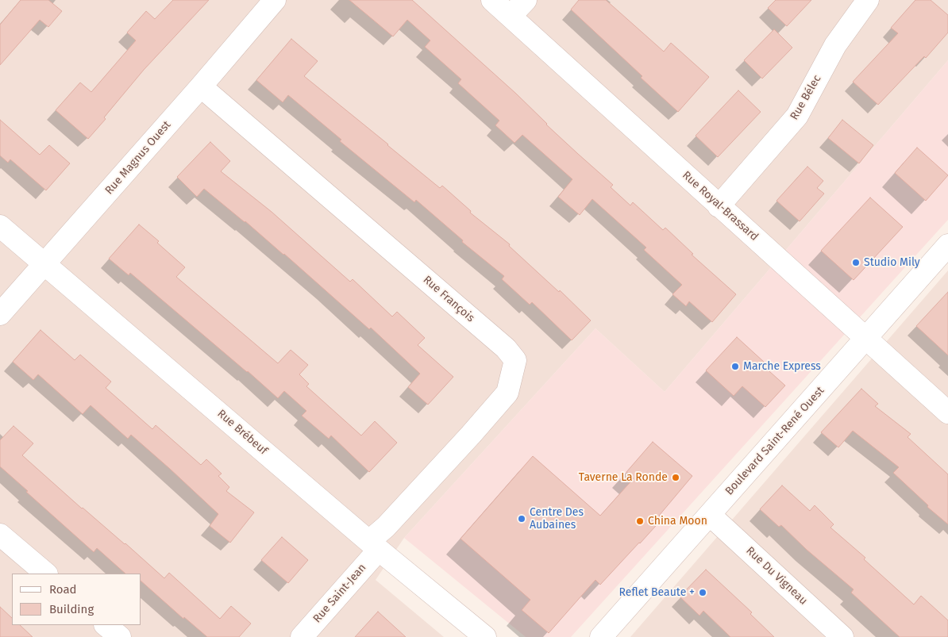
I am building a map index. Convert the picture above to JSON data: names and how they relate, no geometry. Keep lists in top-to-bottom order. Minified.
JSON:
{"streets":{"street":["Rue Bélec","Rue Magnus Ouest","Rue Royal-Brassard","Rue François","Rue Brébeuf","Boulevard Saint-René Ouest","Rue Du Vigneau","Rue Saint-Jean"]},"crossings":[["Rue Bélec","Rue Royal-Brassard"],["Rue Magnus Ouest","Rue François"],["Rue Magnus Ouest","Rue Brébeuf"],["Rue Royal-Brassard","Boulevard Saint-René Ouest"],["Rue François","Rue Brébeuf"],["Rue François","Rue Saint-Jean"],["Rue Brébeuf","Rue Saint-Jean"],["Boulevard Saint-René Ouest","Rue Du Vigneau"]],"places":["Studio Mily","Marche Express","Taverne La Ronde","Centre Des Aubaines","China Moon","Reflet Beaute +"],"legend":["Road","Building"]}
